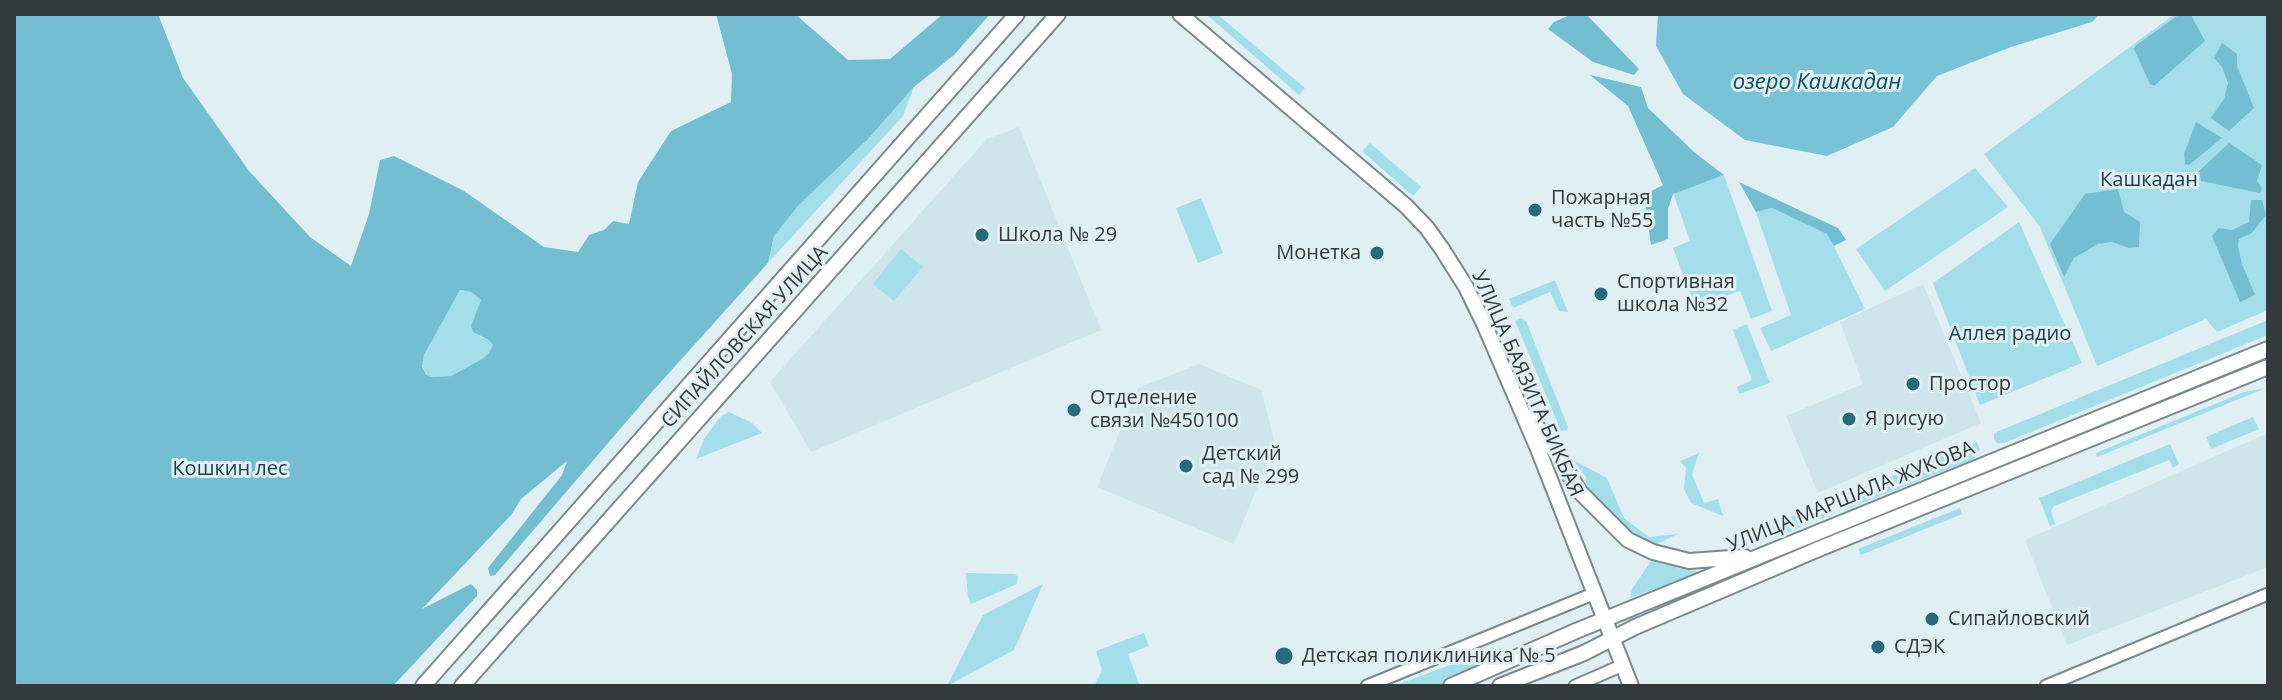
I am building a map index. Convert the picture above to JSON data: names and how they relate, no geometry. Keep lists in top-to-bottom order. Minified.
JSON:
{"streets":{"main road":["СИПАЙЛОВСКАЯ УЛИЦА","УЛИЦА БАЯЗИТА БИКБАЯ","УЛИЦА МАРШАЛА ЖУКОВА"]},"crossings":[["УЛИЦА БАЯЗИТА БИКБАЯ","УЛИЦА МАРШАЛА ЖУКОВА"]],"water":["озеро Кашкадан"],"parks":["Кашкадан","Аллея радио","Кошкин лес"],"places":["Пожарная часть №55","Школа № 29","Монетка","Спортивная школа №32","Простор","Отделение связи №450100","Я рисую","Детский сад № 299","Сипайловский","СДЭК","Детская поликлиника № 5"]}
